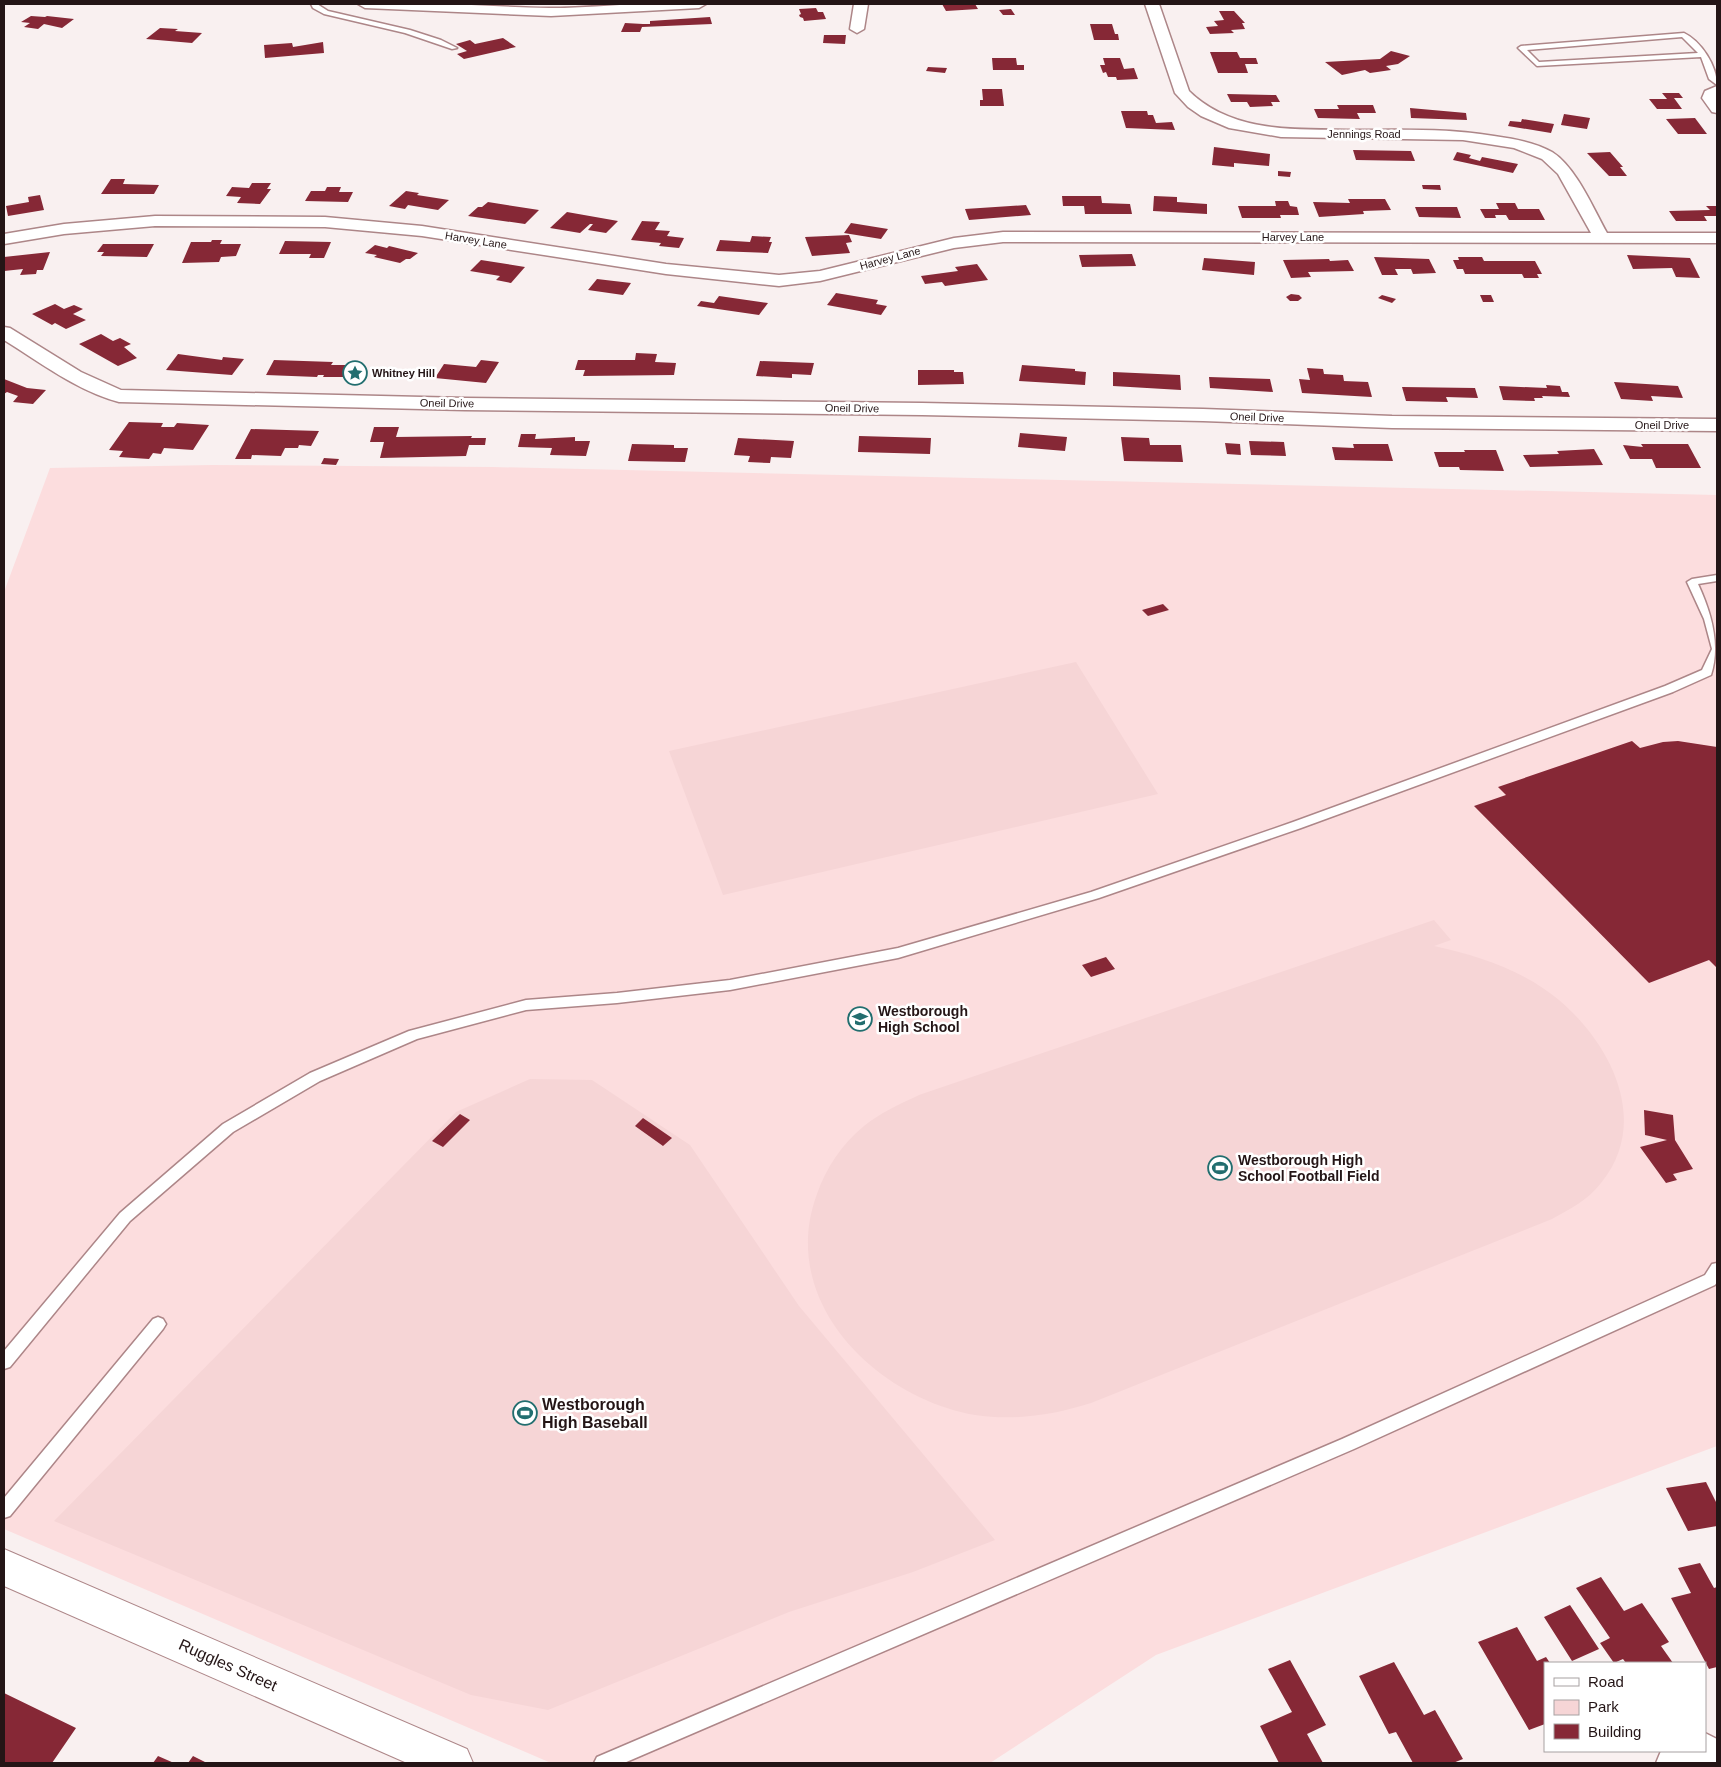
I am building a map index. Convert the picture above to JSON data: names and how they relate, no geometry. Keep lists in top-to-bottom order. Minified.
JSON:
{"streets":{"street":["Jennings Road","Harvey Lane","Oneil Drive","Ruggles Street"]},"crossings":[["Jennings Road","Harvey Lane"]],"places":{"place":["Whitney Hill"],"school or university":["Westborough High School"],"sports":["Westborough High School Football Field","Westborough High Baseball"]},"legend":["Road","Park","Building"]}
